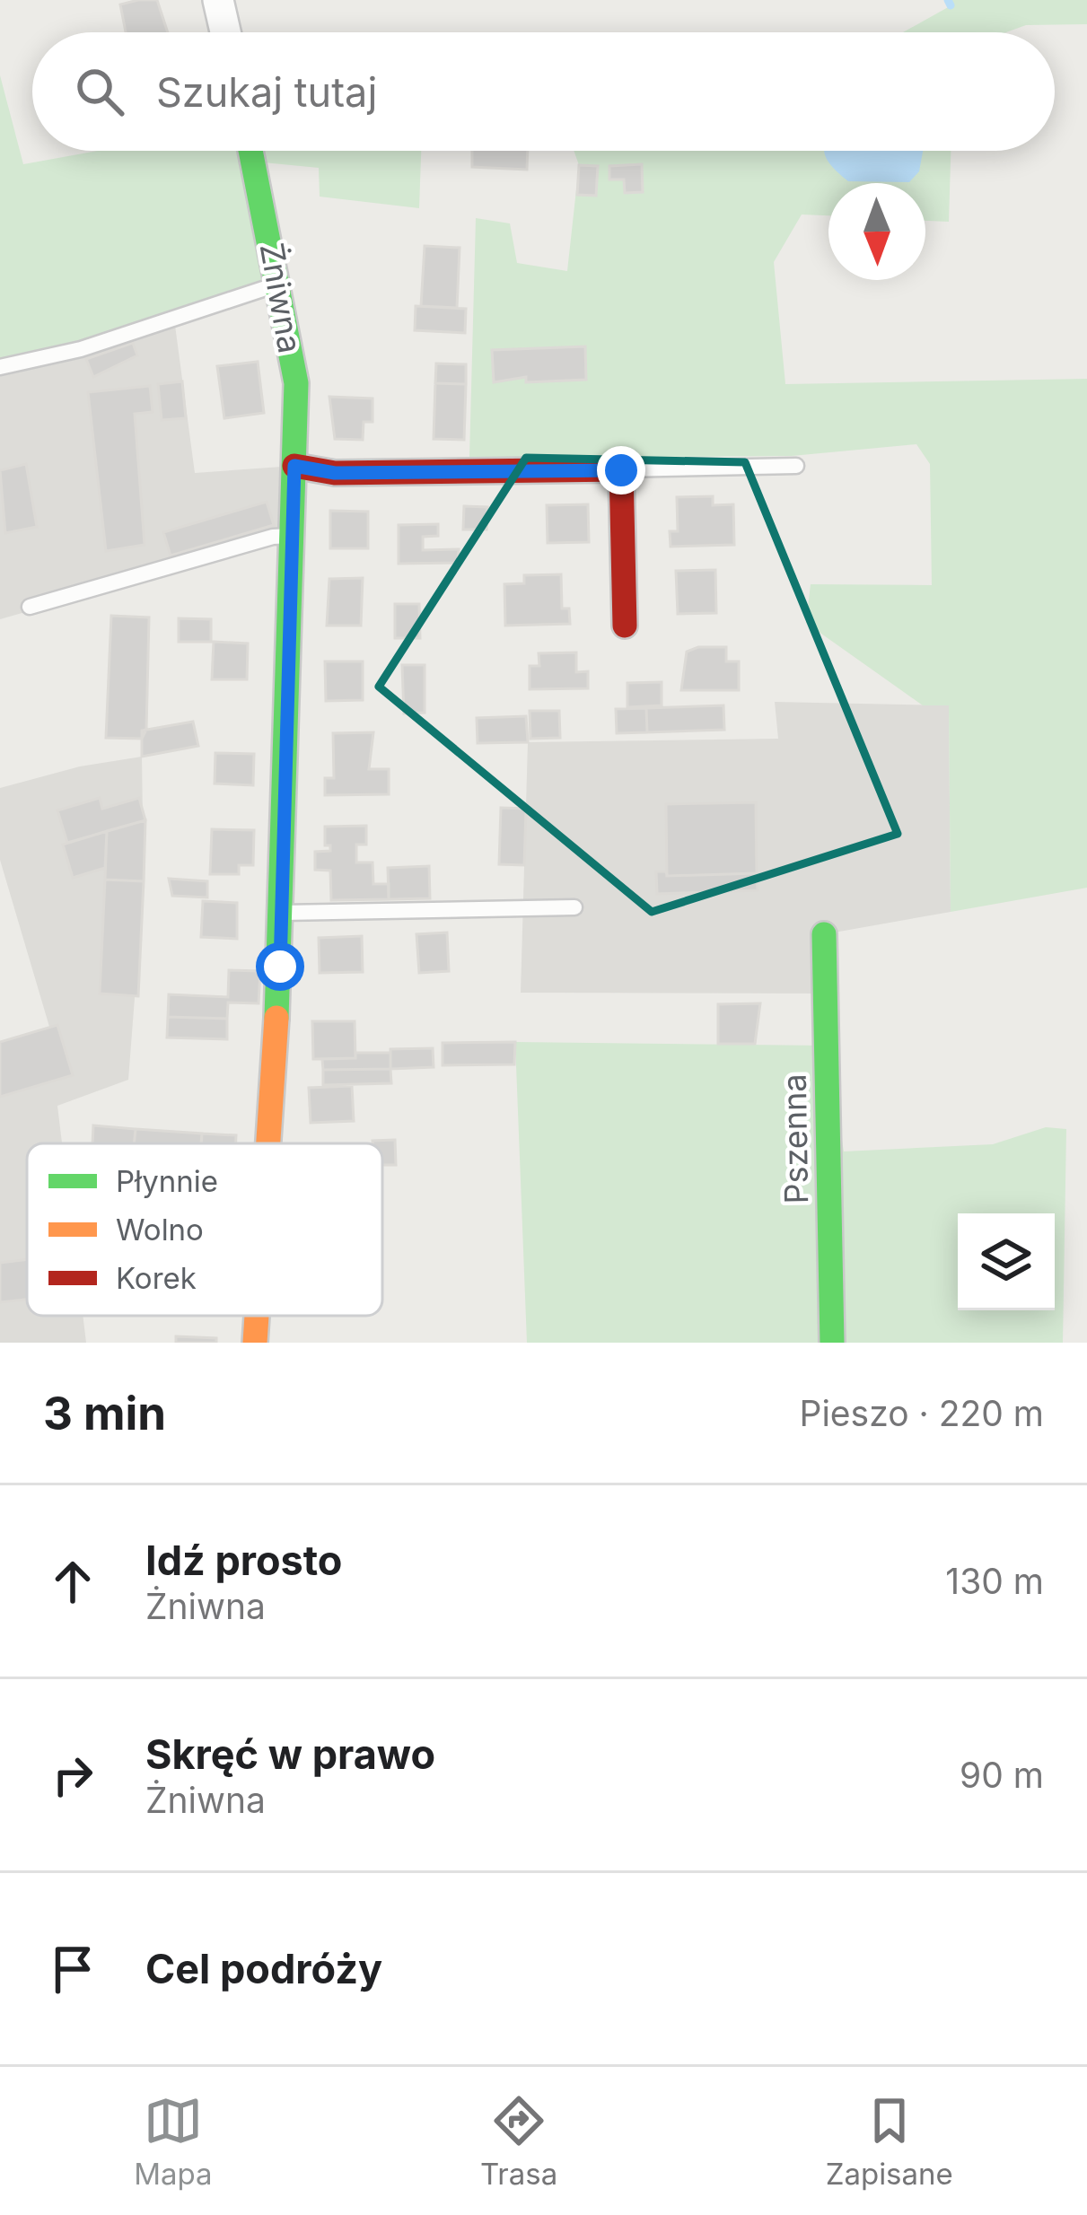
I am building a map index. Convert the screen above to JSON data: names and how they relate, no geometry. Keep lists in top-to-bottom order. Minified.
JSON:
{"streets":{"street":["Żniwna","Pszenna"]},"legend":["Płynnie","Wolno","Korek"],"north":"bottom","page":{"search":"Szukaj tutaj","heading":["3 min","Pieszo · 220 m"],"list":[["Idź prosto","Żniwna","130 m"],["Skręć w prawo","Żniwna","90 m"],"Cel podróży"],"nav":["Mapa","Trasa","Zapisane"]}}
